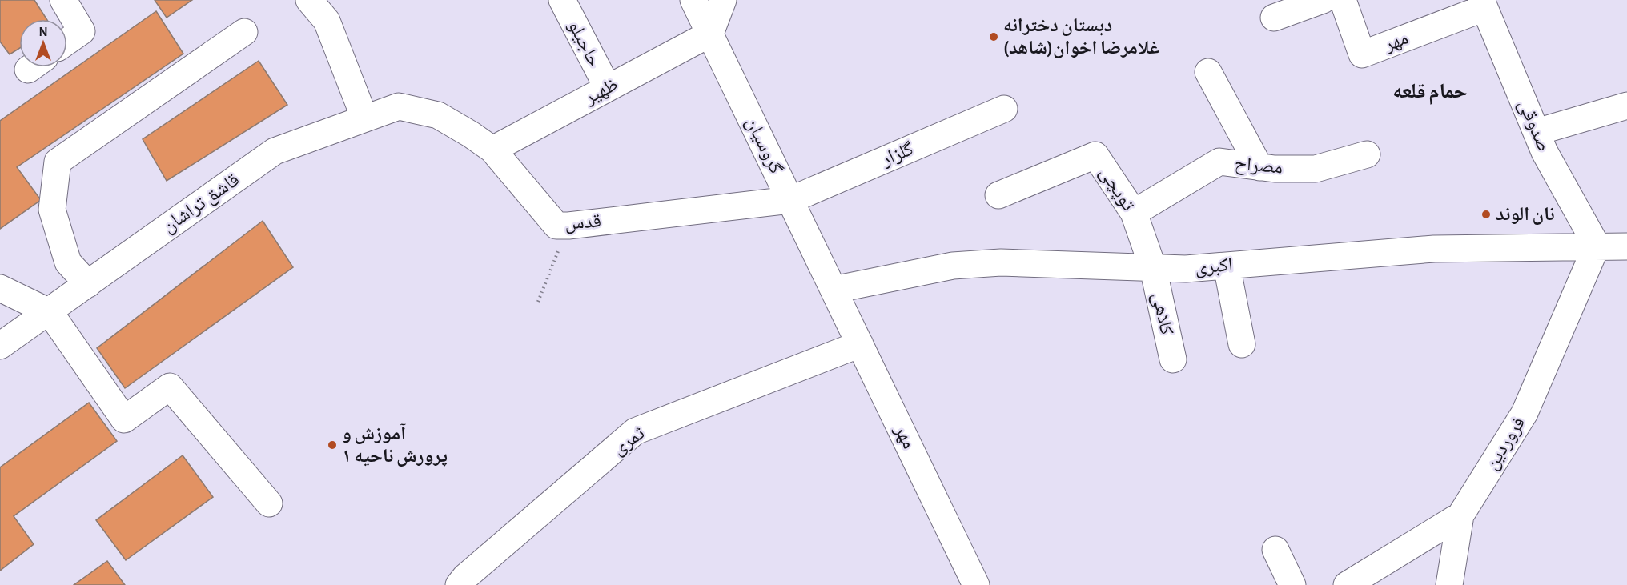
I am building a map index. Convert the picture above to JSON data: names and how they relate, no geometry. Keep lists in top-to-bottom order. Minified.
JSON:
{"streets":{"street":["مهر","حاجیلو","ظهیر","صدوقی","گروسیان","گلزار","مصراح","توپچی","قاشق تراشان","قدس","اکبری","کلاهی","ثمری","فروردین"]},"crossings":[["مهر","صدوقی"],["مهر","گروسیان"],["مهر","اکبری"],["مهر","ثمری"],["حاجیلو","ظهیر"],["ظهیر","گروسیان"],["ظهیر","قدس"],["صدوقی","اکبری"],["صدوقی","فروردین"],["گروسیان","گلزار"],["گروسیان","قدس"],["گروسیان","اکبری"],["گلزار","قدس"],["مصراح","توپچی"],["توپچی","اکبری"],["توپچی","کلاهی"],["قاشق تراشان","قدس"],["اکبری","کلاهی"],["اکبری","فروردین"]],"districts":["حمام قلعه"],"places":["دبستان دخترانه غلامرضا اخوان(شاهد)","نان الوند","آموزش و پرورش ناحیه ۱"],"north":"top"}
